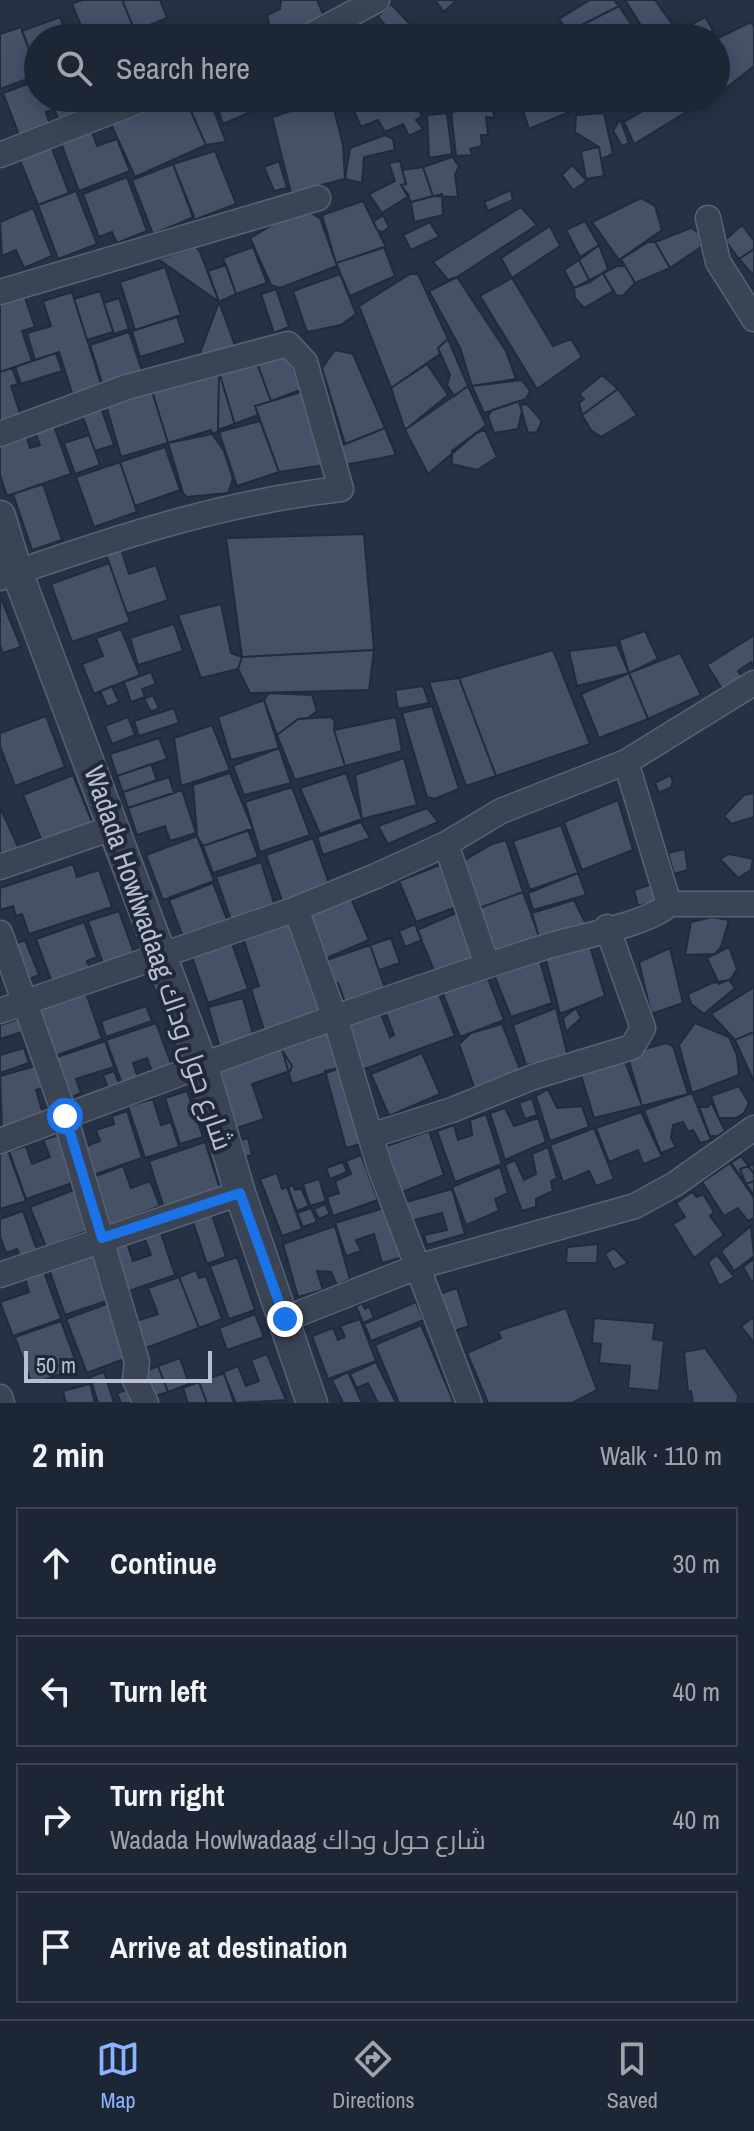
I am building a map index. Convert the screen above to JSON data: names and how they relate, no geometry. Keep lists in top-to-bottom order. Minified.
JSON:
{"streets":{"street":["Wadada Howlwadaag شارع حول وداك"]},"scale_bar":"50 m","page":{"search":"Search here","scale":"50 m","heading":["2 min","Walk · 110 m"],"list":[["Continue","30 m"],["Turn left","40 m"],["Turn right","Wadada Howlwadaag شارع حول وداك","40 m"],"Arrive at destination"],"nav":["Map","Directions","Saved"]}}
